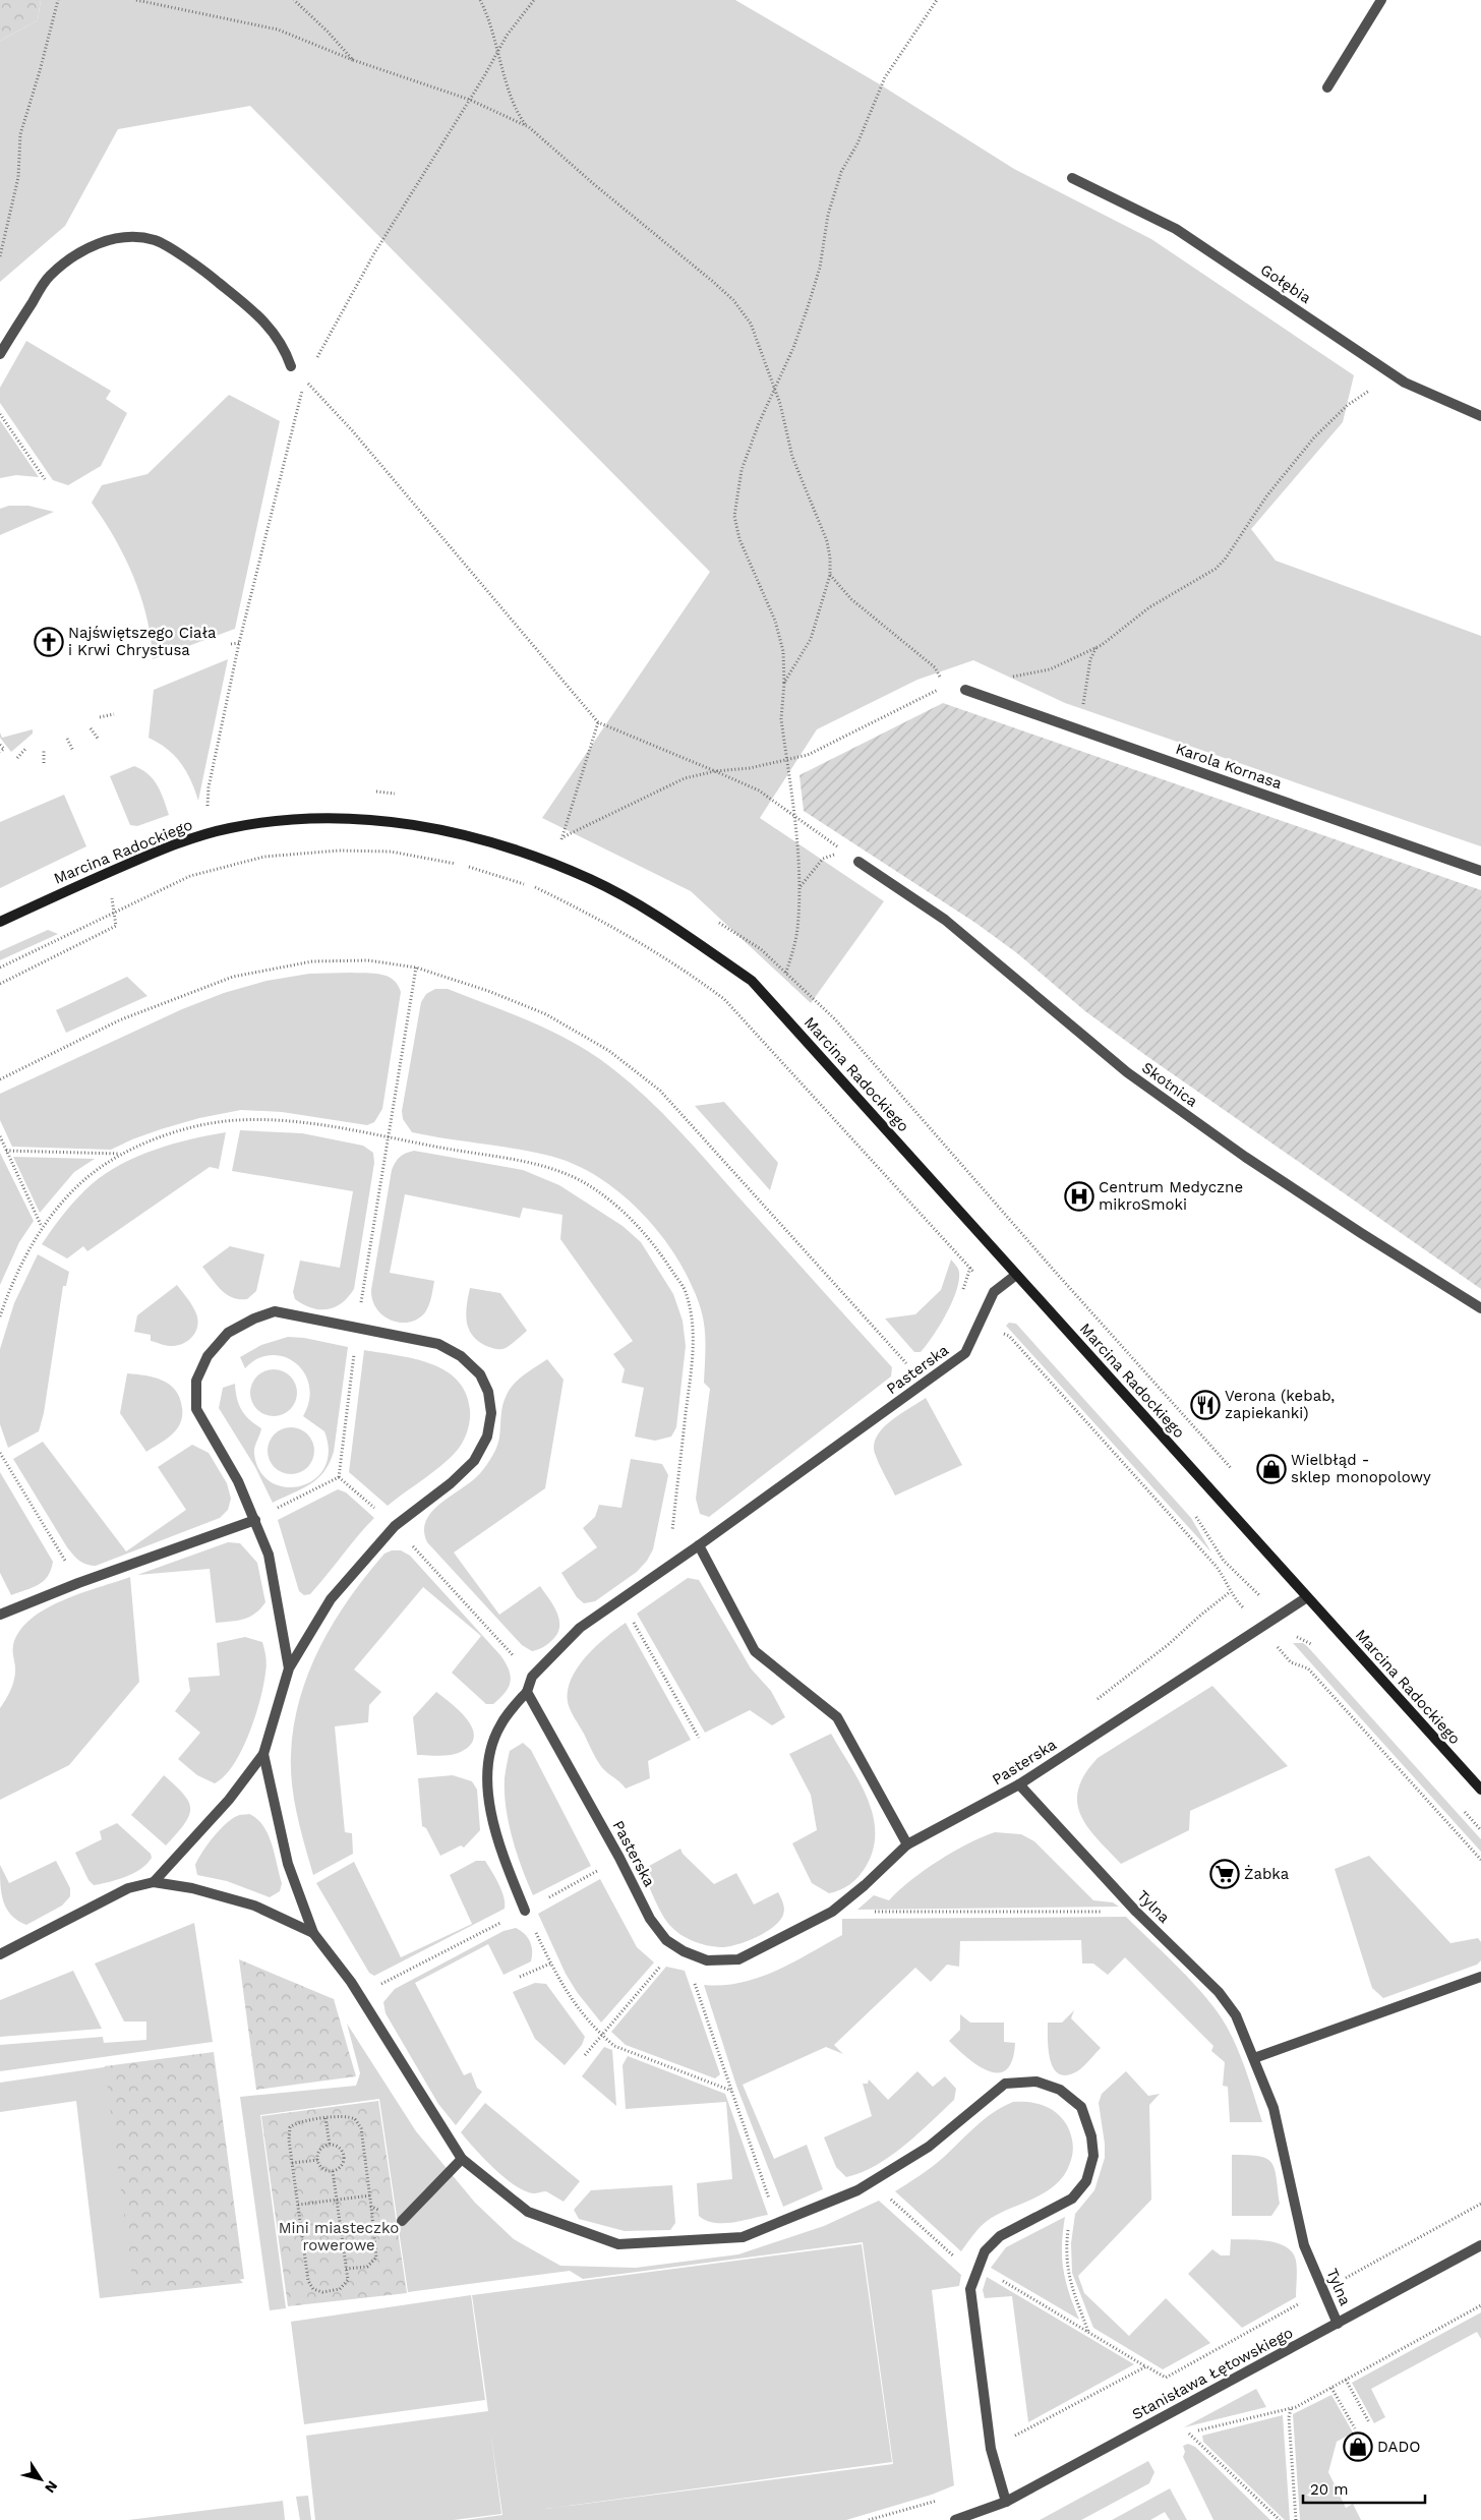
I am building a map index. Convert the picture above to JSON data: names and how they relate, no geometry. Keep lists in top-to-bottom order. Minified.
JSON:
{"streets":{"street":["Gołębia","Karola Kornasa","Marcina Radockiego","Skotnica","Pasterska","Tylna","Stanisława Łętowskiego"]},"crossings":[["Marcina Radockiego","Pasterska"],["Pasterska","Tylna"],["Tylna","Stanisława Łętowskiego"]],"parks":["Mini miasteczko rowerowe"],"places":{"church":["Najświętszego Ciała i Krwi Chrystusa"],"hospital":["Centrum Medyczne mikroSmoki"],"restaurant":["Verona (kebab, zapiekanki)"],"shop":["Wielbłąd - sklep monopolowy","DADO"],"supermarket":["Żabka"]},"scale_bar":"20 m","north":"bottom right"}
